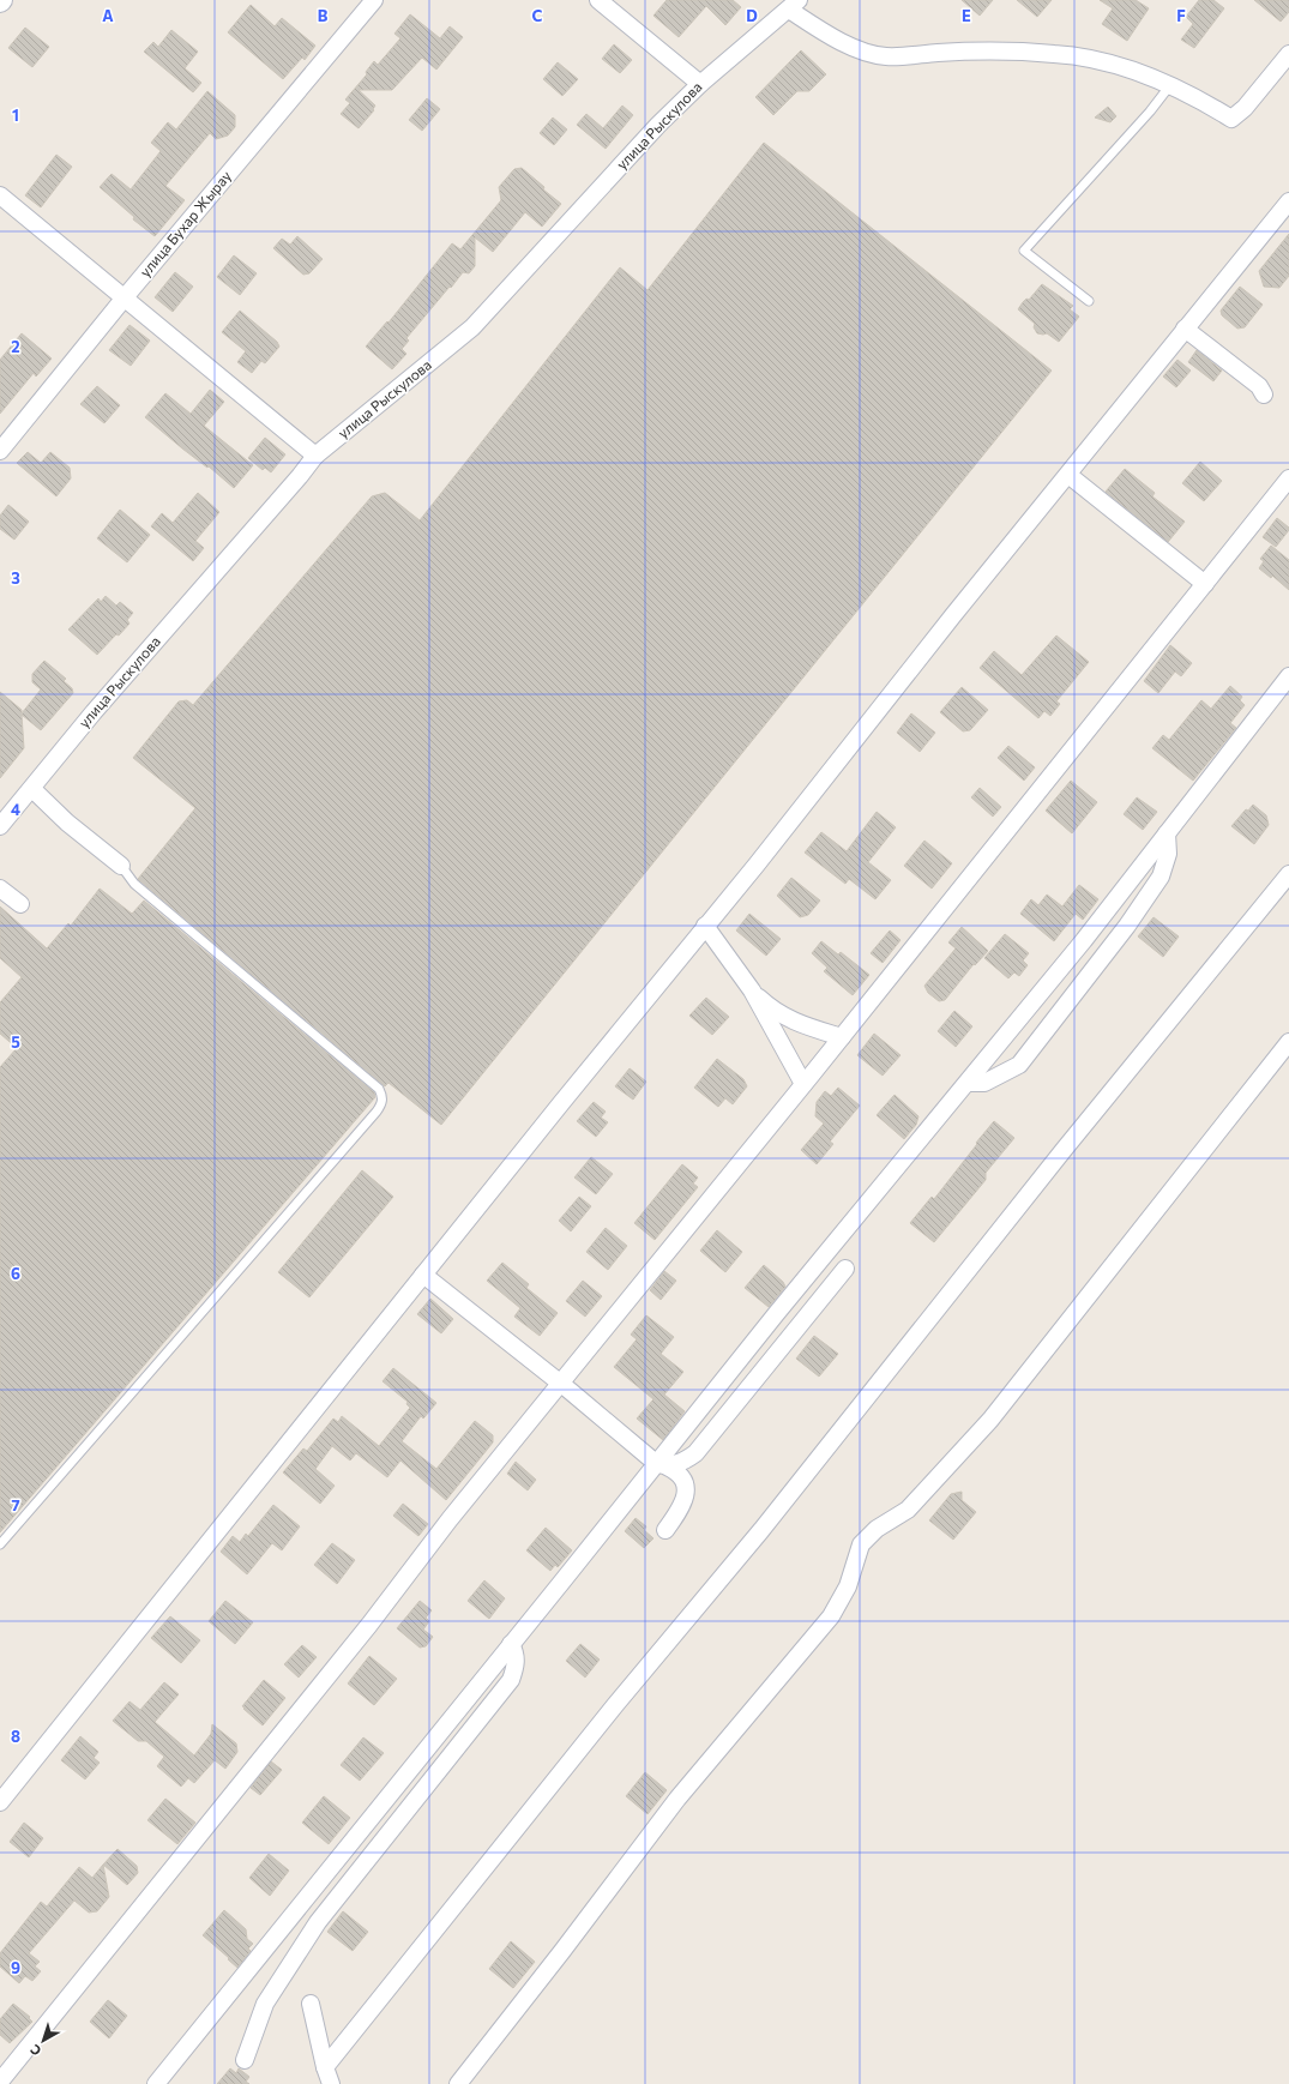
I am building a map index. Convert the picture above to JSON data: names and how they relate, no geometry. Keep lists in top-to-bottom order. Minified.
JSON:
{"streets":{"street":["улица Рыскулова","улица Бухар Жырау"]},"north":"bottom left","grid":{"columns":["A","B","C","D","E","F"],"rows":["1","2","3","4","5","6","7","8","9"]}}
